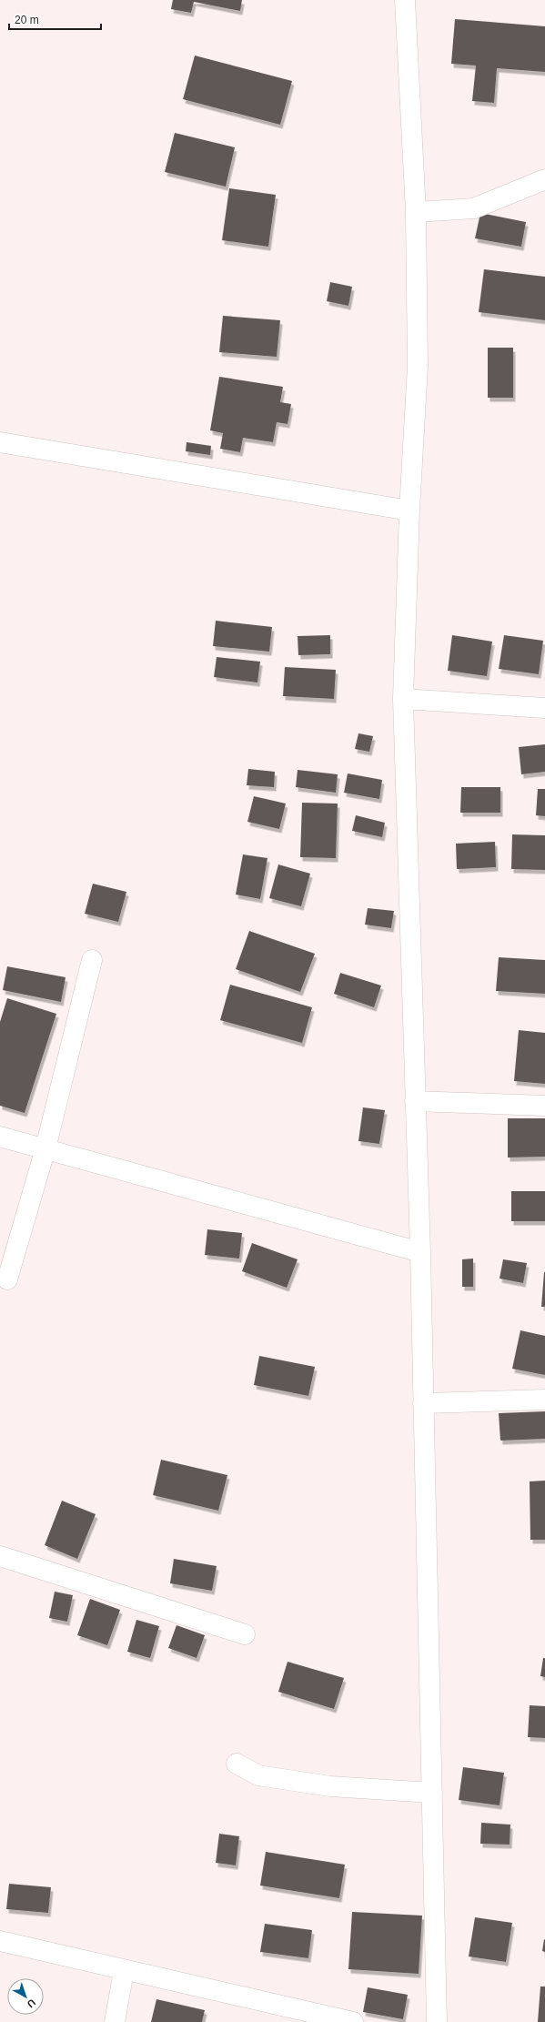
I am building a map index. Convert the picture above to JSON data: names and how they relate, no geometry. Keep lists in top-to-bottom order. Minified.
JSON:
{"scale_bar":"20 m","north":"bottom right"}
